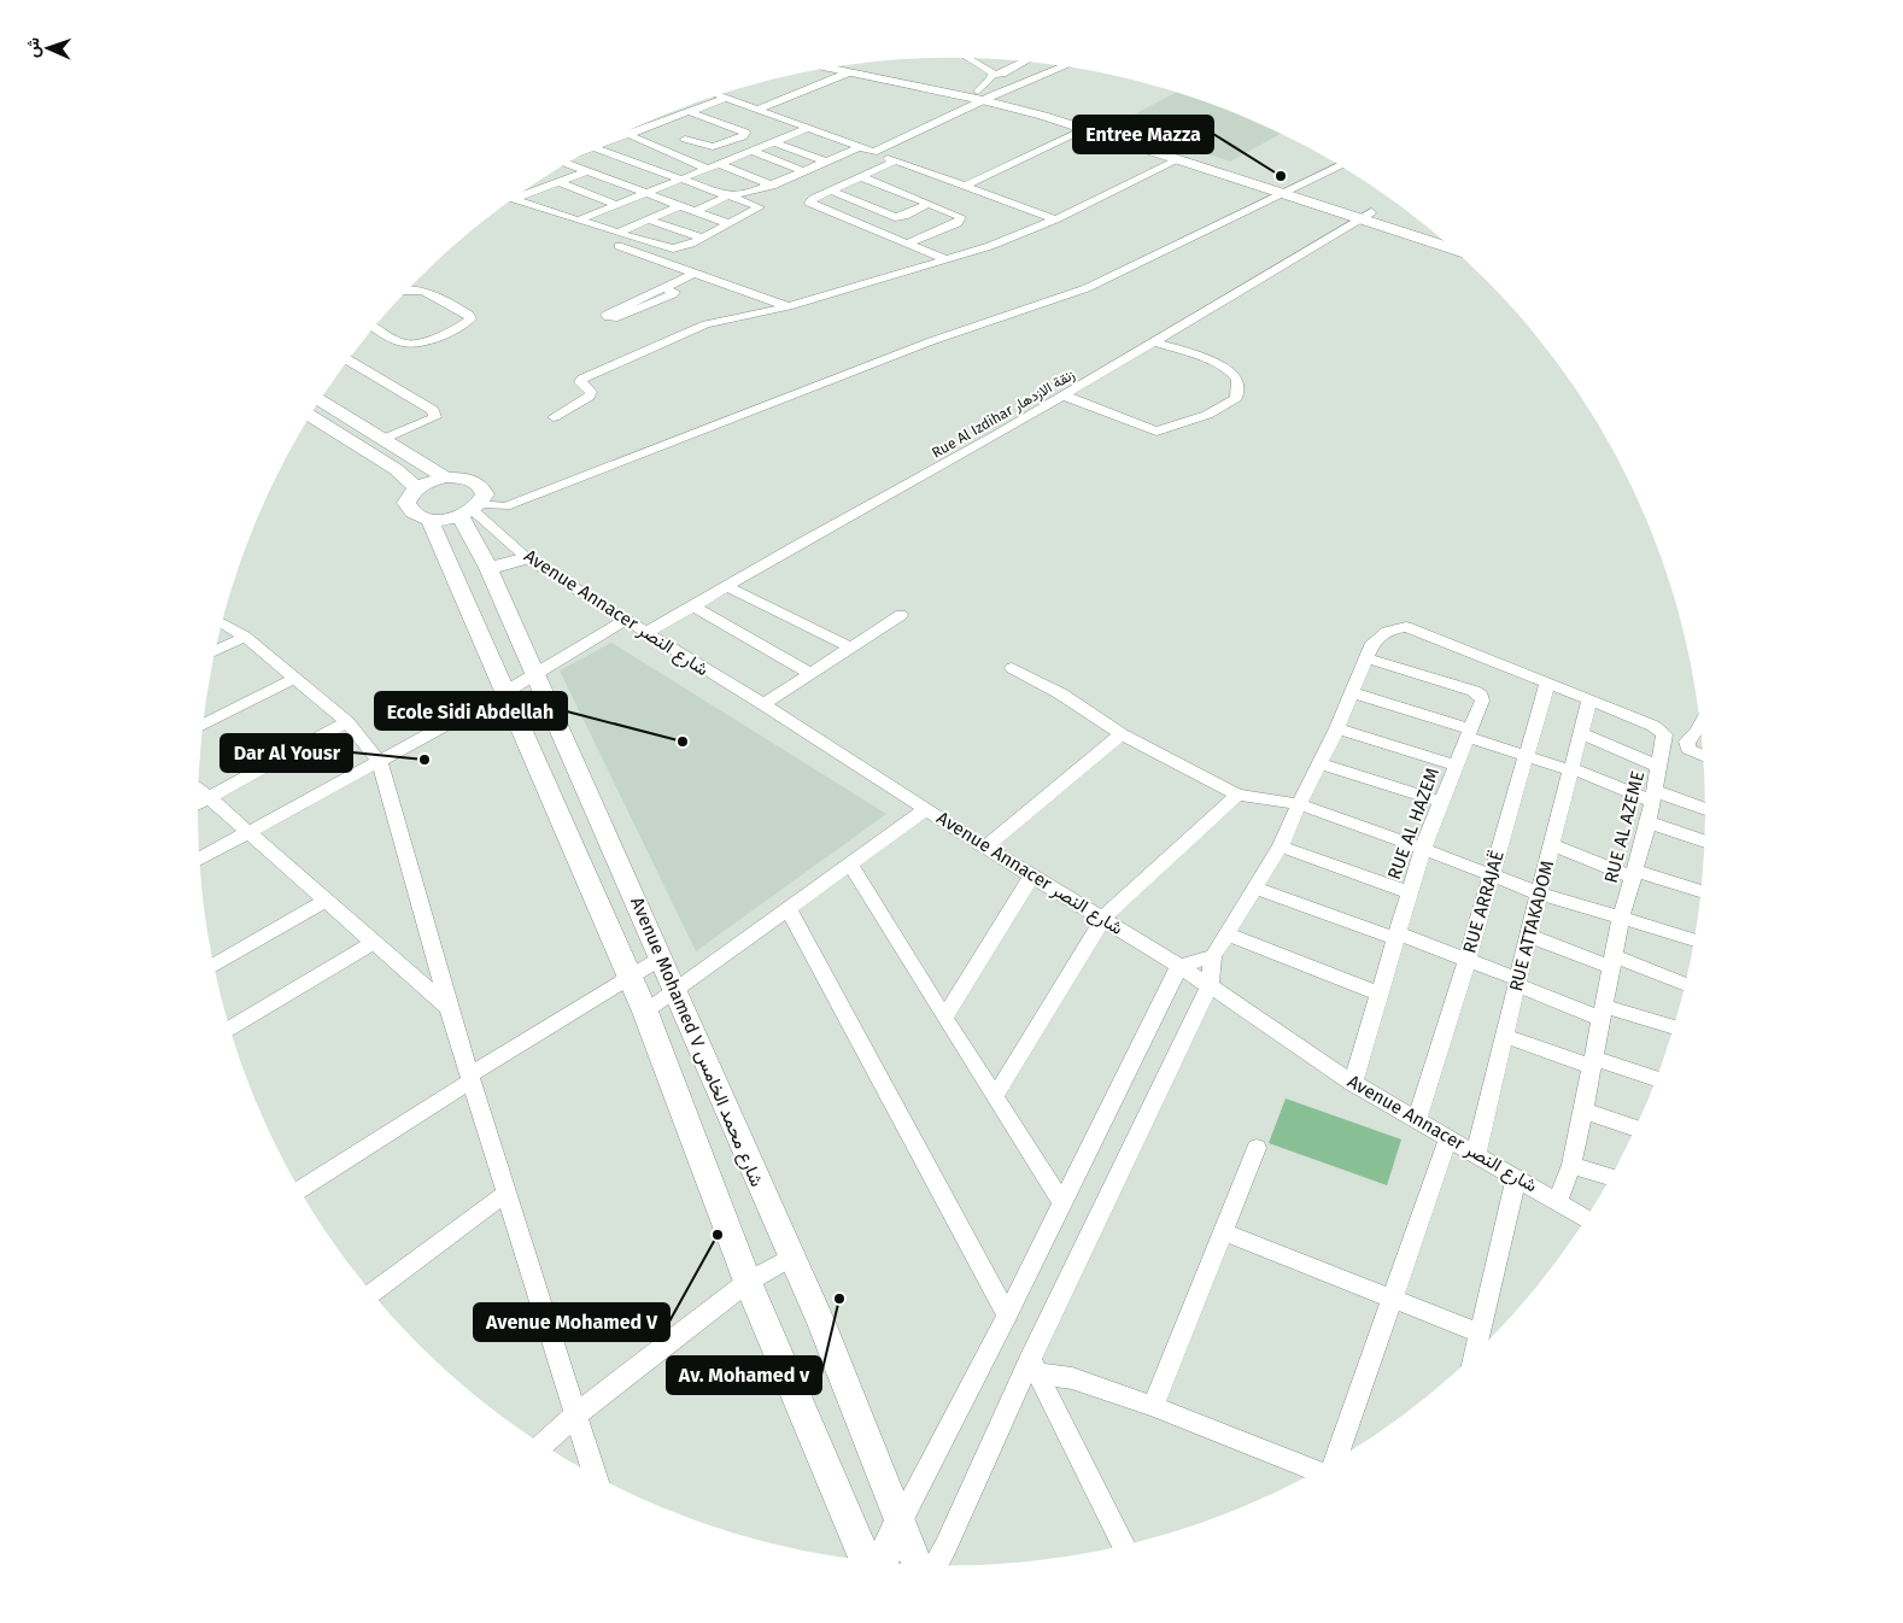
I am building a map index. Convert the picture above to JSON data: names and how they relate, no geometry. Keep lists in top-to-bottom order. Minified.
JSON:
{"streets":{"street":["Rue Al Izdihar زنقة الازدهار","Avenue Annacer شارع النصر","RUE AL HAZEM","RUE AL AZEME","RUE ARRAJAË","RUE ATTAKADOM","Avenue Mohamed V شارع محمد الخامس"]},"crossings":[["Rue Al Izdihar زنقة الازدهار","Avenue Annacer شارع النصر"],["Avenue Annacer شارع النصر","RUE AL HAZEM"],["Avenue Annacer شارع النصر","RUE AL AZEME"],["Avenue Annacer شارع النصر","RUE ARRAJAË"],["Avenue Annacer شارع النصر","RUE ATTAKADOM"],["Avenue Annacer شارع النصر","Avenue Mohamed V شارع محمد الخامس"],["RUE AL HAZEM","RUE AL AZEME"],["RUE AL AZEME","RUE ARRAJAË"],["RUE AL AZEME","RUE ATTAKADOM"]],"places":["Entree Mazza","Ecole Sidi Abdellah","Dar Al Yousr","Avenue Mohamed V","Av. Mohamed v"],"north":"left"}
